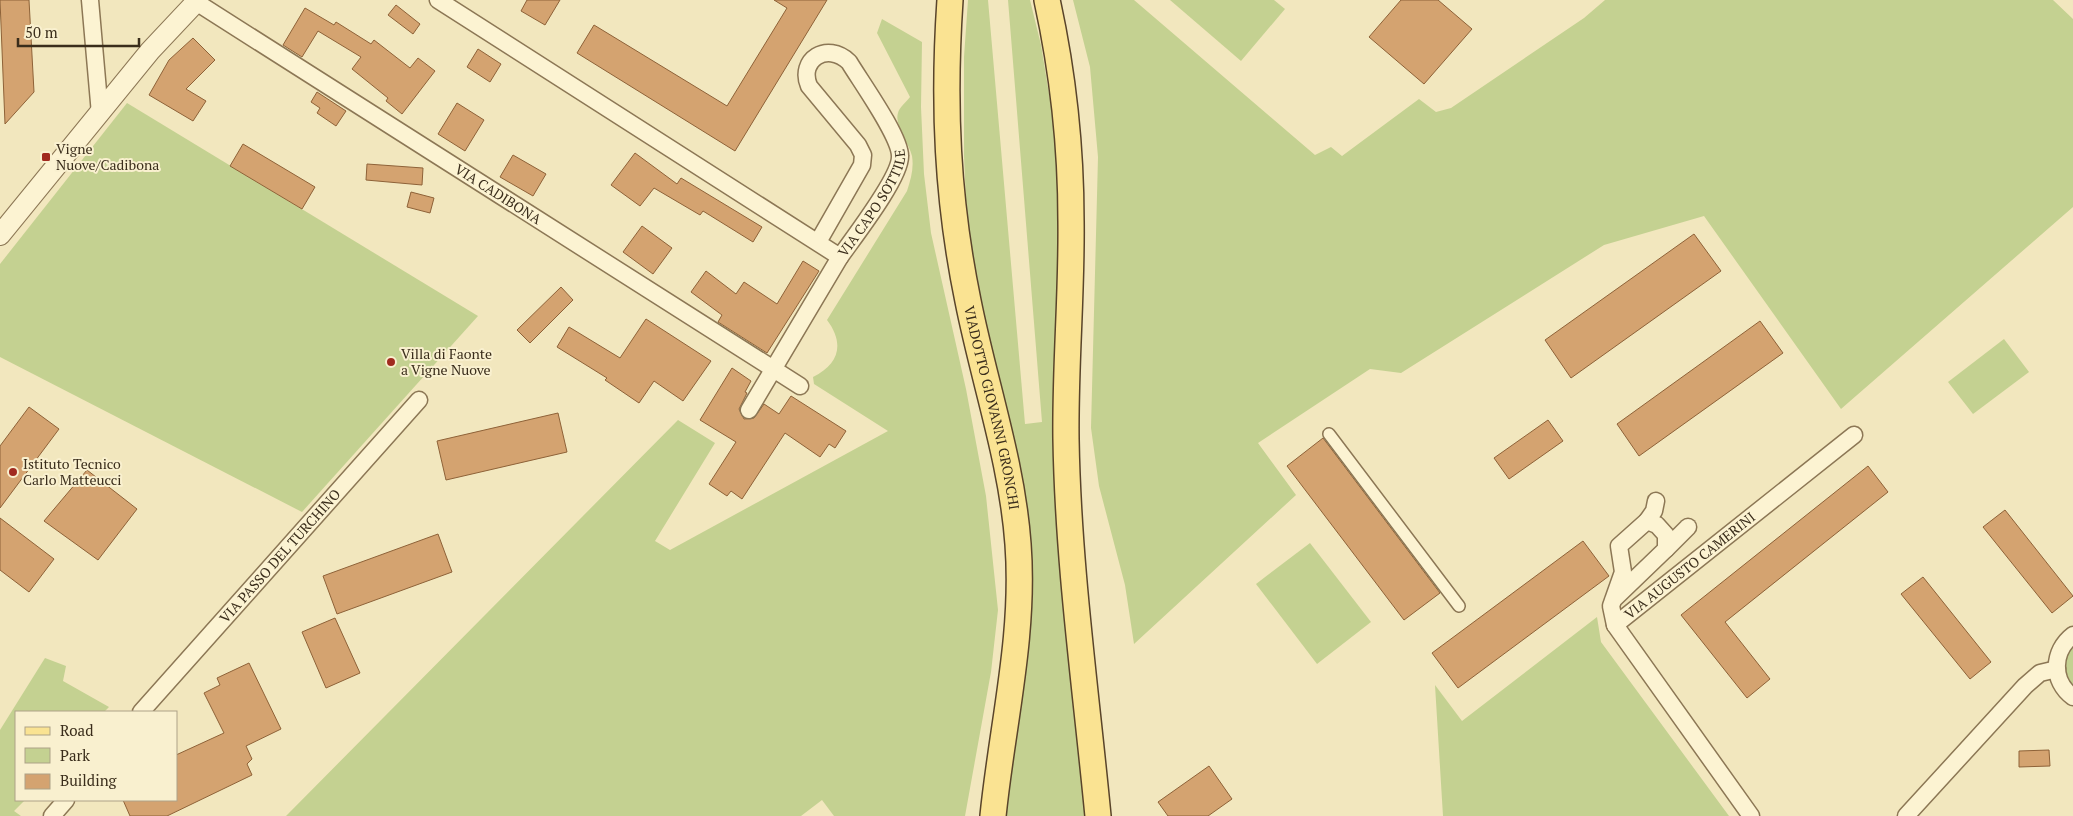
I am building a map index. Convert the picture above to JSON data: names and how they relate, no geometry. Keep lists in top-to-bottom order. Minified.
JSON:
{"streets":{"main road":["VIADOTTO GIOVANNI GRONCHI"],"street":["VIA CADIBONA","VIA CAPO SOTTILE","VIA PASSO DEL TURCHINO","VIA AUGUSTO CAMERINI"]},"places":{"transit":["Vigne Nuove/Cadibona"],"other":["Villa di Faonte a Vigne Nuove","Istituto Tecnico Carlo Matteucci"]},"legend":["Road","Park","Building"],"scale_bar":"50 m"}
